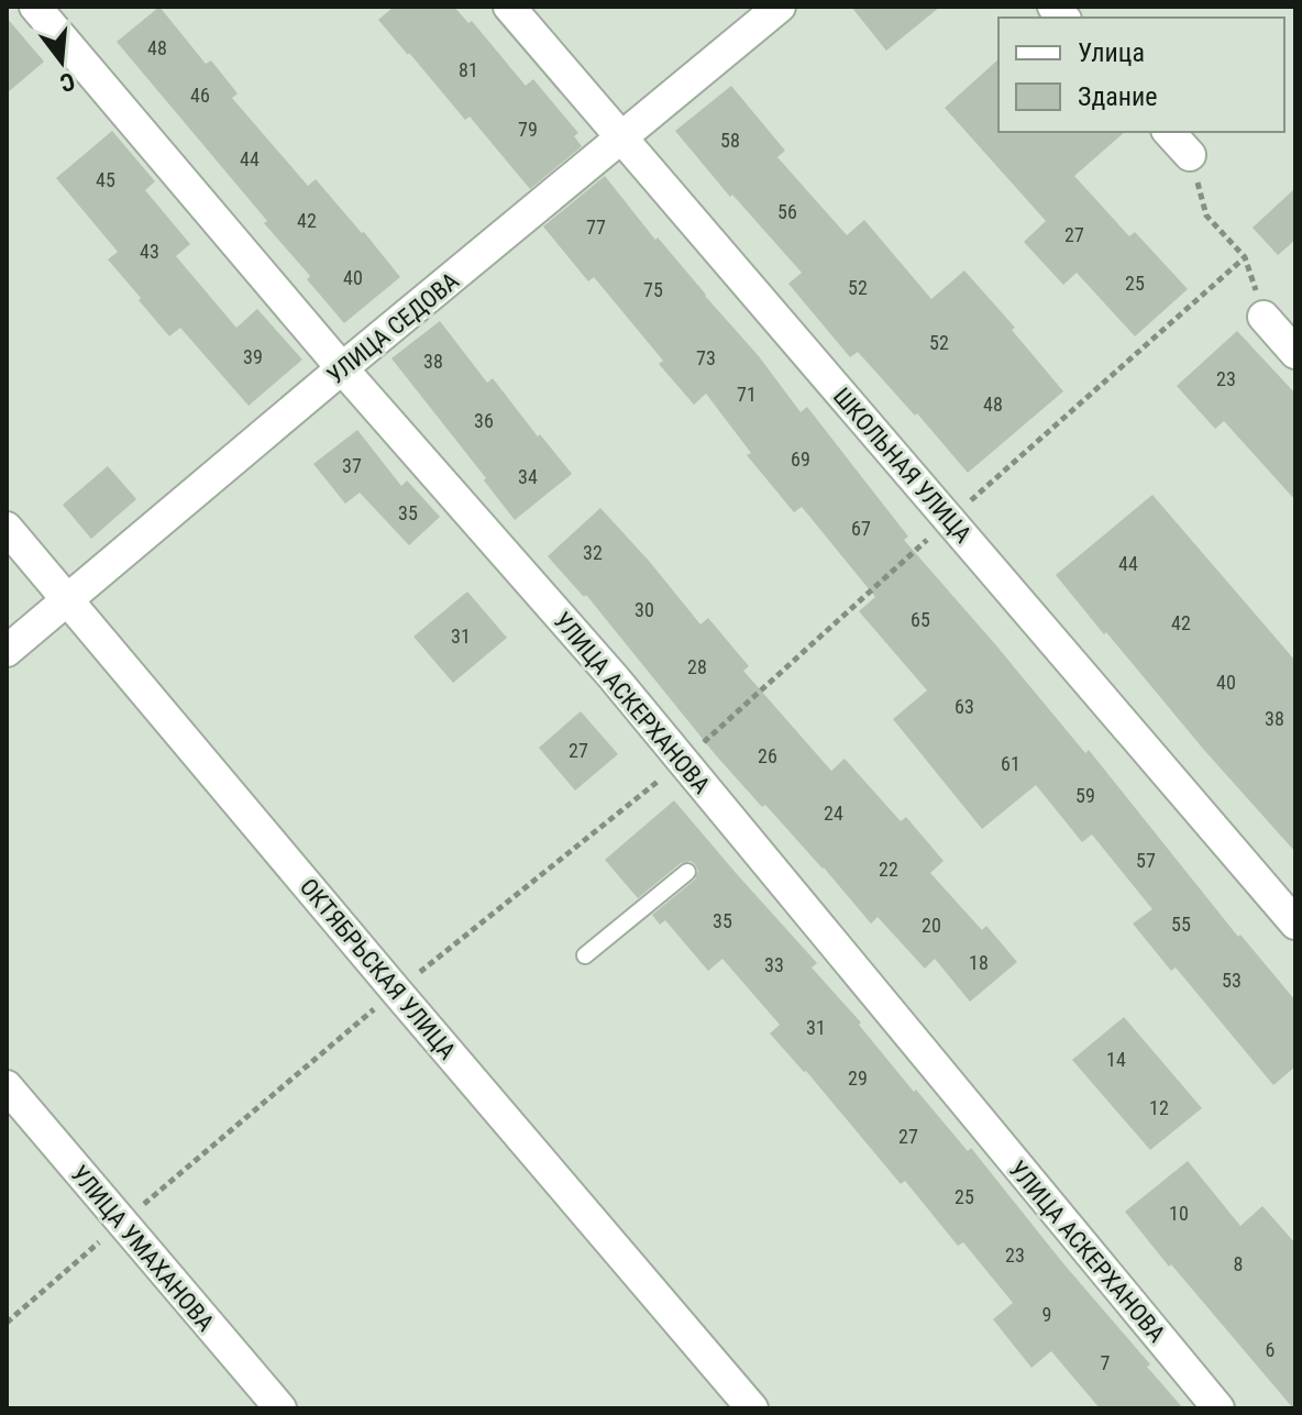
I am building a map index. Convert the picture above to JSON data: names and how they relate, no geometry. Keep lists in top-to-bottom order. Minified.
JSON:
{"streets":{"street":["УЛИЦА СЕДОВА","ШКОЛЬНАЯ УЛИЦА","УЛИЦА АСКЕРХАНОВА","ОКТЯБРЬСКАЯ УЛИЦА","УЛИЦА УМАХАНОВА"]},"crossings":[["УЛИЦА СЕДОВА","ШКОЛЬНАЯ УЛИЦА"],["УЛИЦА СЕДОВА","УЛИЦА АСКЕРХАНОВА"],["УЛИЦА СЕДОВА","ОКТЯБРЬСКАЯ УЛИЦА"]],"house_numbers":["48","81","46","79","58","44","45","56","42","77","27","43","40","25","52","75","52","39","73","38","23","71","48","36","69","37","34","35","67","32","44","30","65","42","31","28","40","63","38","27","26","61","59","24","57","22","35","55","20","18","33","53","31","14","29","12","27","25","10","23","8","9","6","7"],"legend":["Улица","Здание"],"north":"bottom"}
